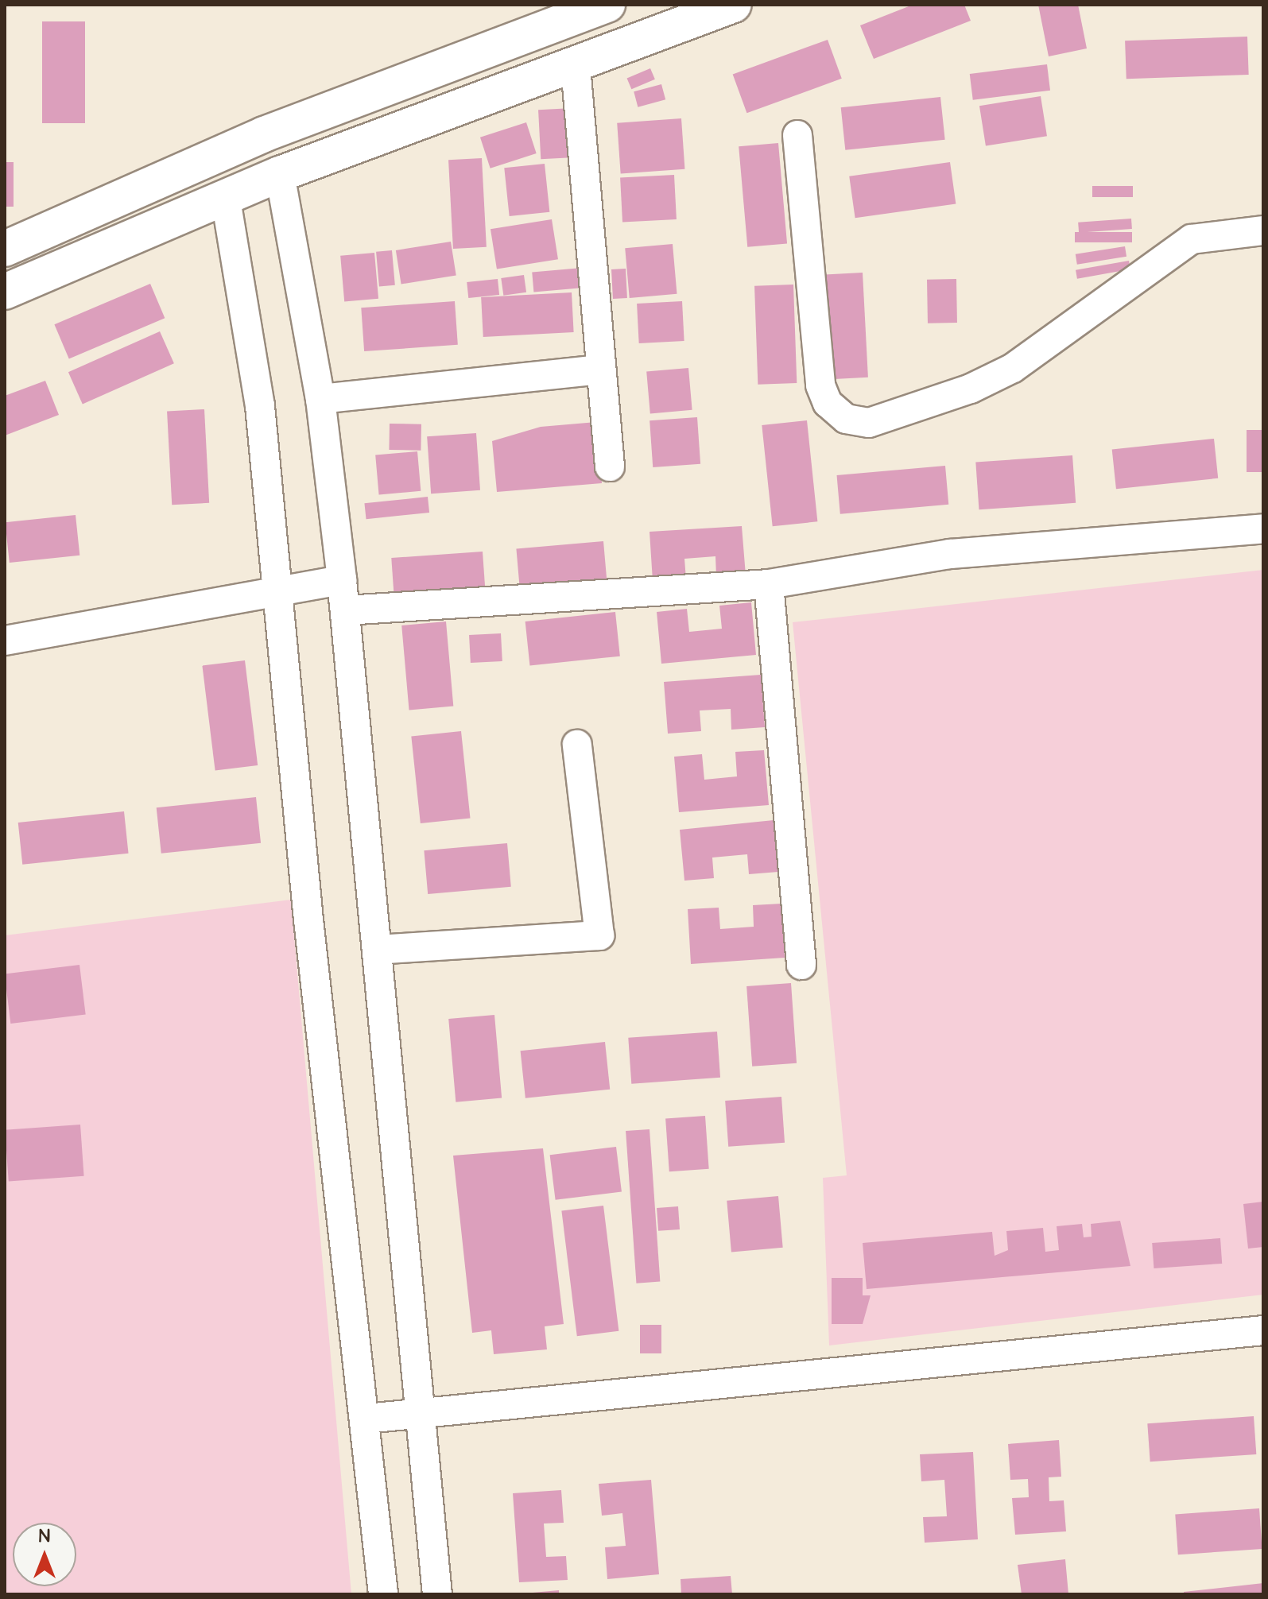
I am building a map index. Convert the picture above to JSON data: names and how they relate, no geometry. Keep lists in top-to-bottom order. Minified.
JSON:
{"north":"top"}
